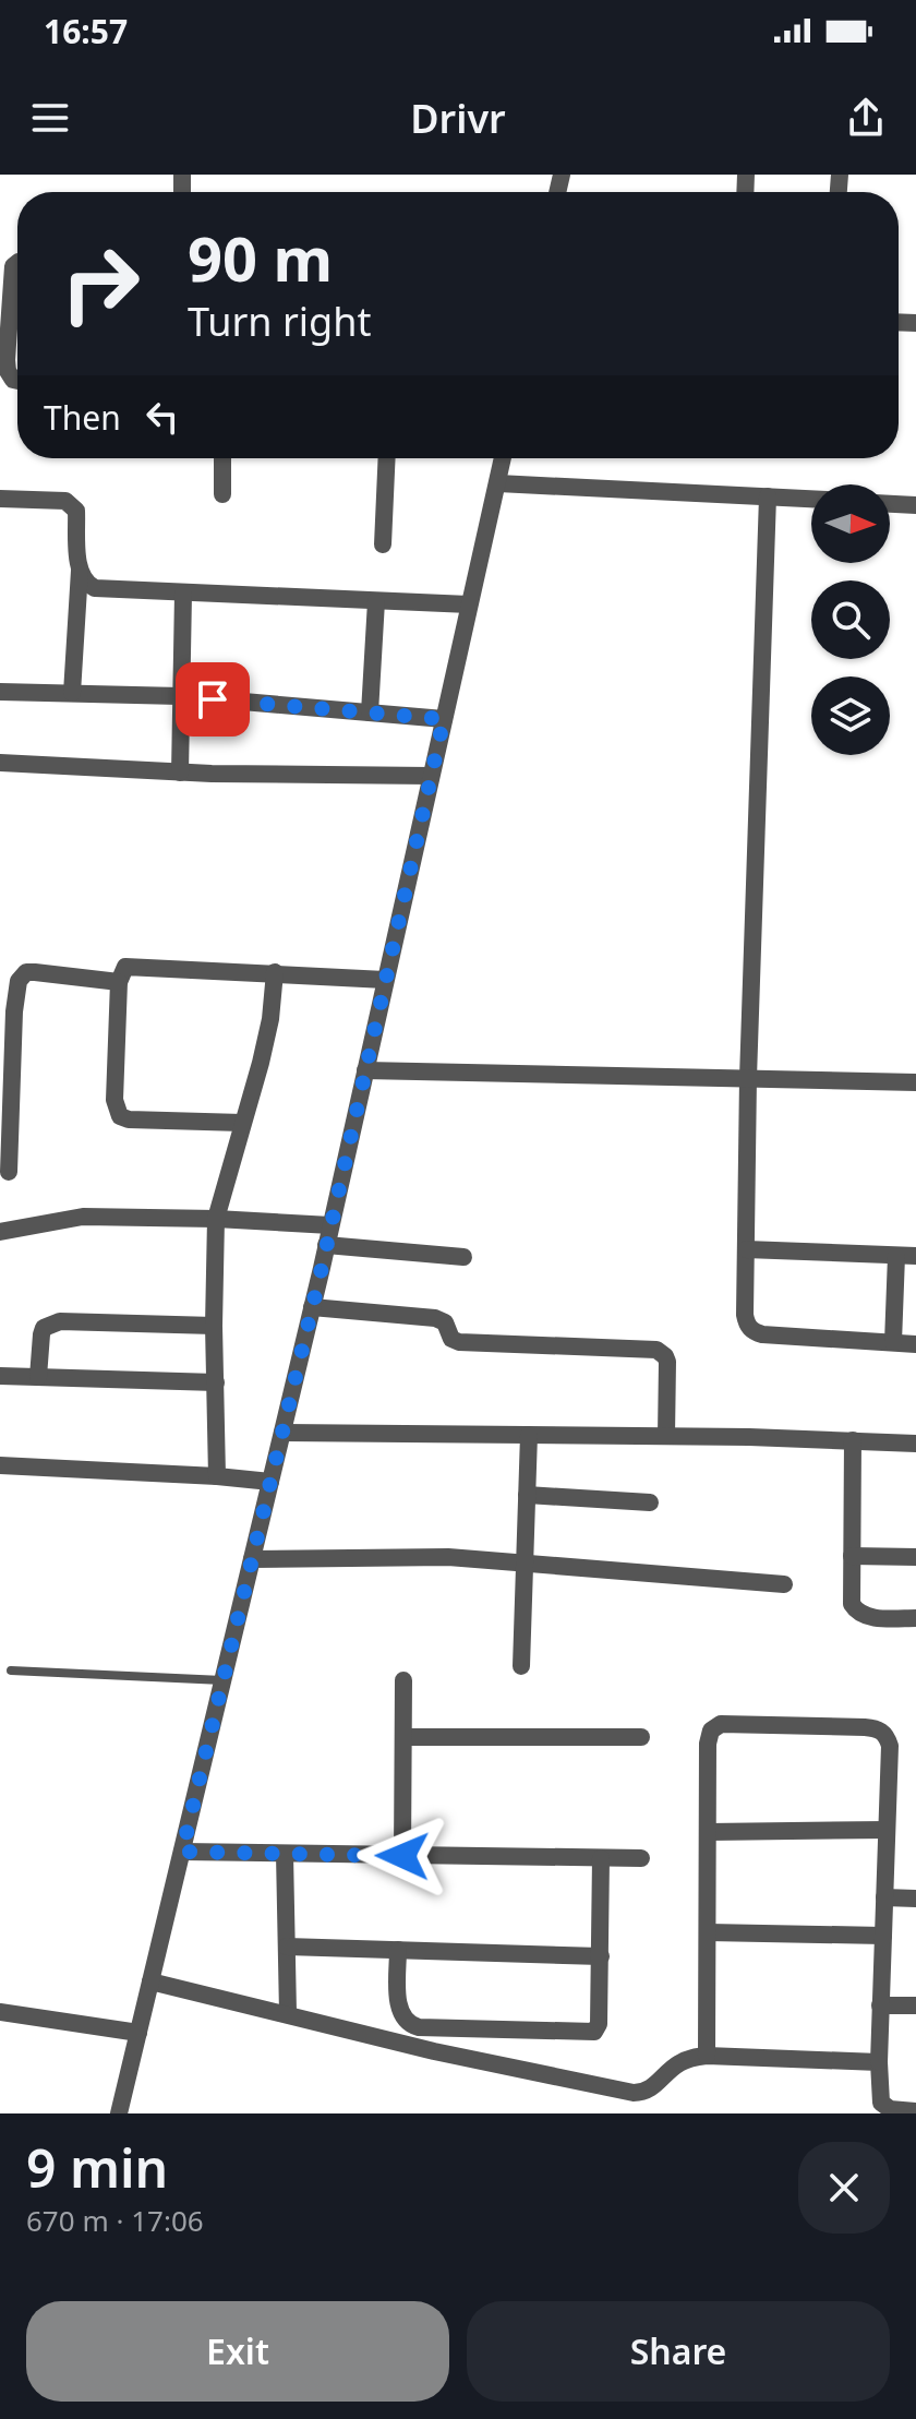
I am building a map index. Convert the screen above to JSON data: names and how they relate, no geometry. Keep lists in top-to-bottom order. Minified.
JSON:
{"north":"right","page":{"status":"16:57","header":"Drivr","turn":["90 m","Turn right"],"then":"Then","heading":["9 min","670 m · 17:06"],"buttons":["Exit","Share"]}}
